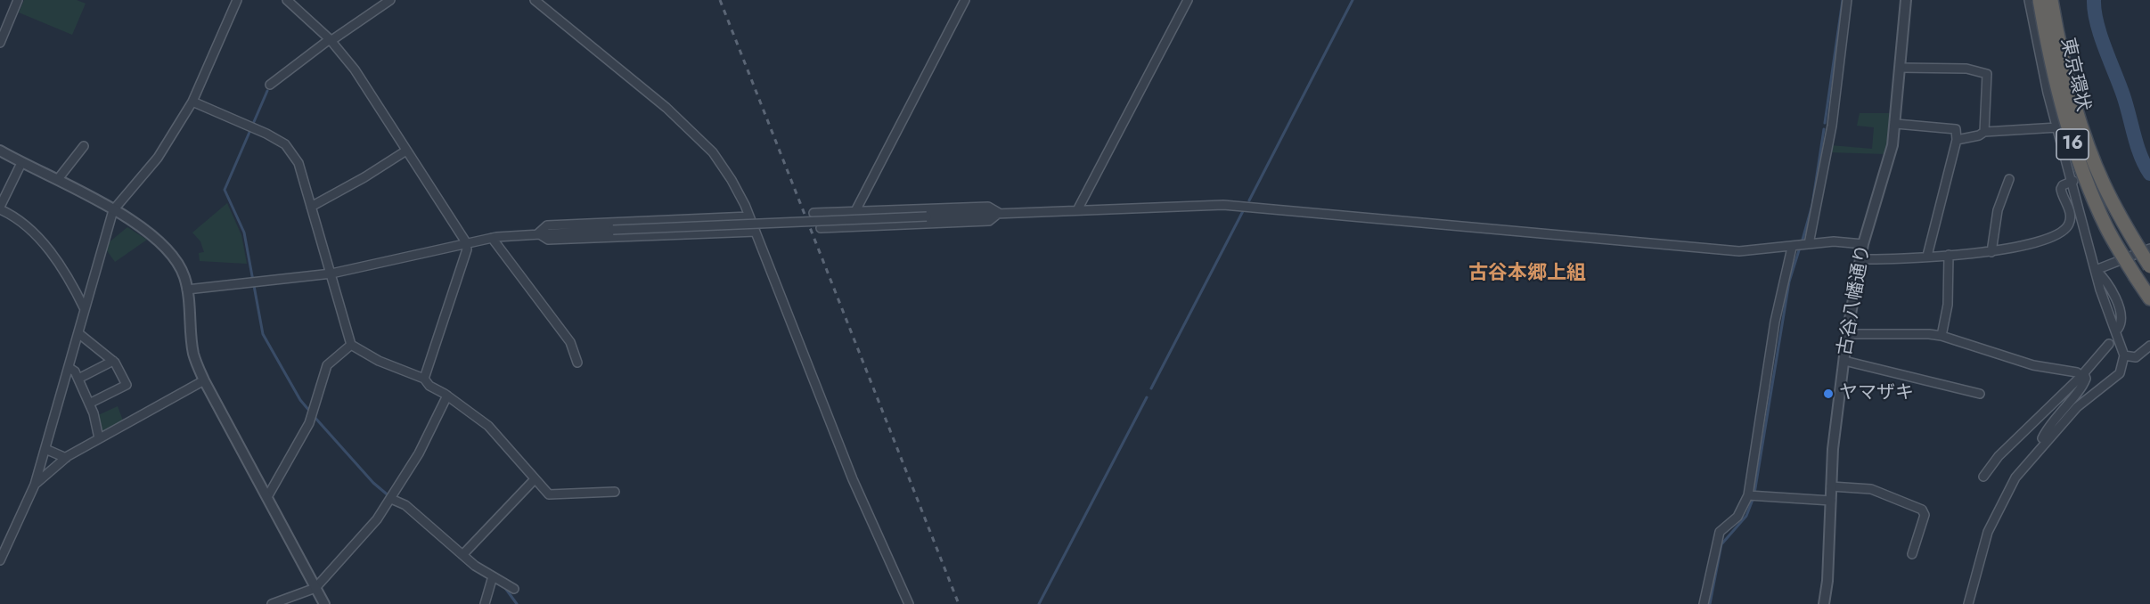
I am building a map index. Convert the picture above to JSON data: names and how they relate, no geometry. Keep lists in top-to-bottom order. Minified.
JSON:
{"streets":{"highway":["東京環状","16"],"street":["古谷八幡通り"]},"districts":["古谷本郷上組"],"places":["ヤマザキ"]}
